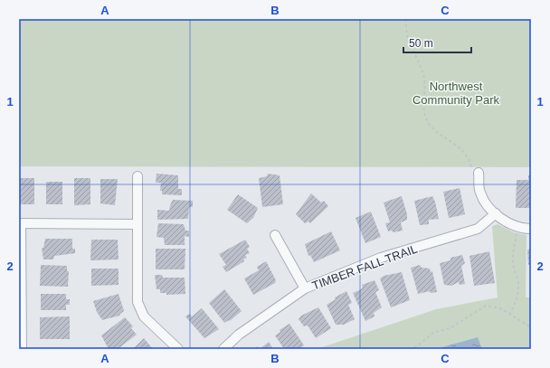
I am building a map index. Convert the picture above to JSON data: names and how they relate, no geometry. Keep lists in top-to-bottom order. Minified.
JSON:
{"streets":{"street":["TIMBER FALL TRAIL"]},"parks":["Northwest Community Park"],"scale_bar":"50 m","grid":{"columns":["A","B","C"],"rows":["1","2"]}}
